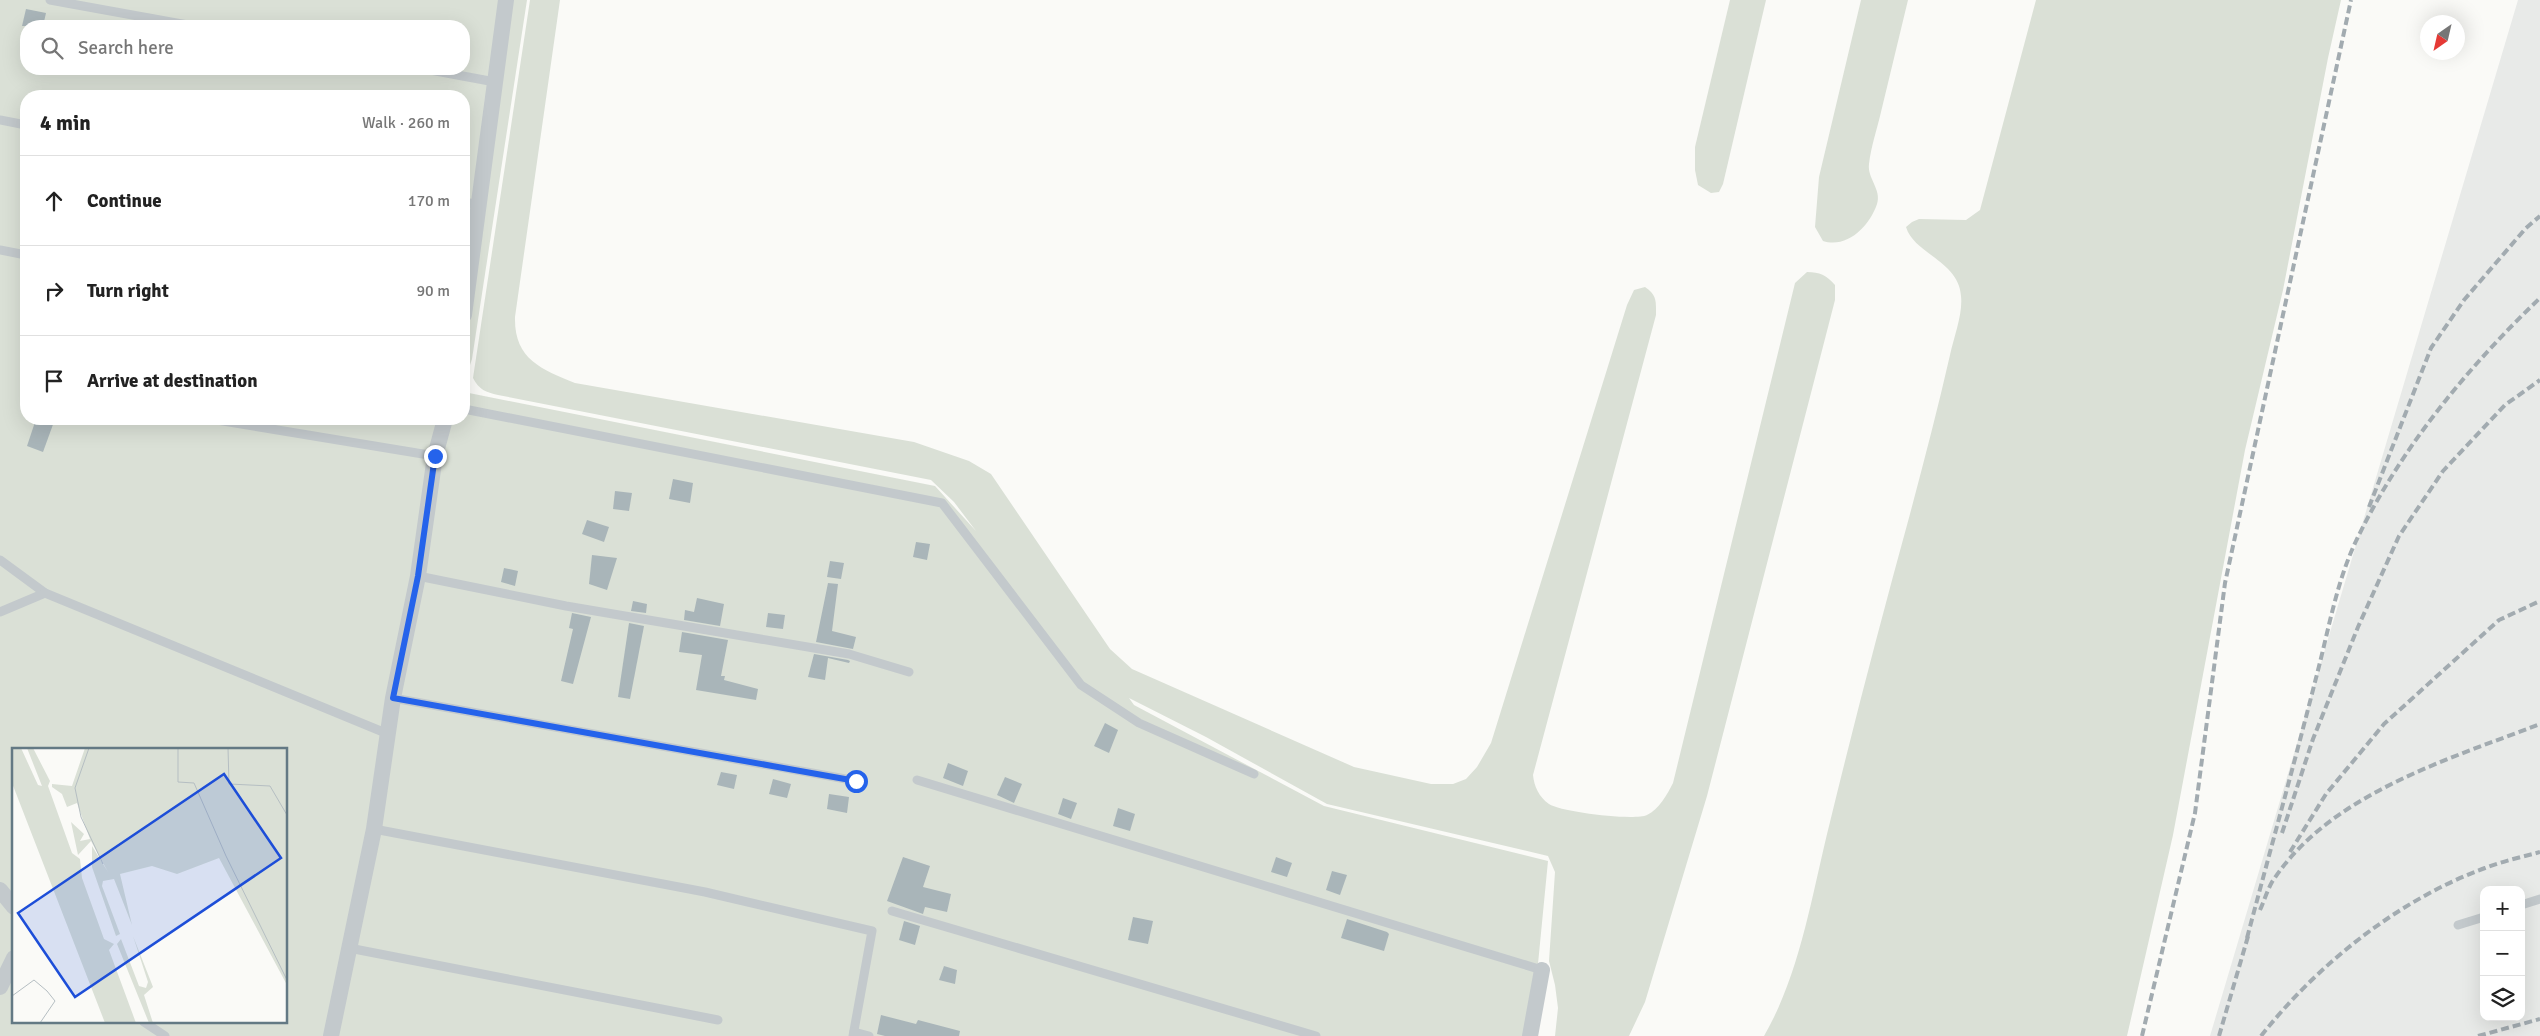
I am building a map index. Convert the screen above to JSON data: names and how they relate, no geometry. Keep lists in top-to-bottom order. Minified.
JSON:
{"north":"bottom left","page":{"search":"Search here","heading":["4 min","Walk · 260 m"],"list":[["Continue","170 m"],["Turn right","90 m"],"Arrive at destination"],"map_buttons":["+","−"]}}
